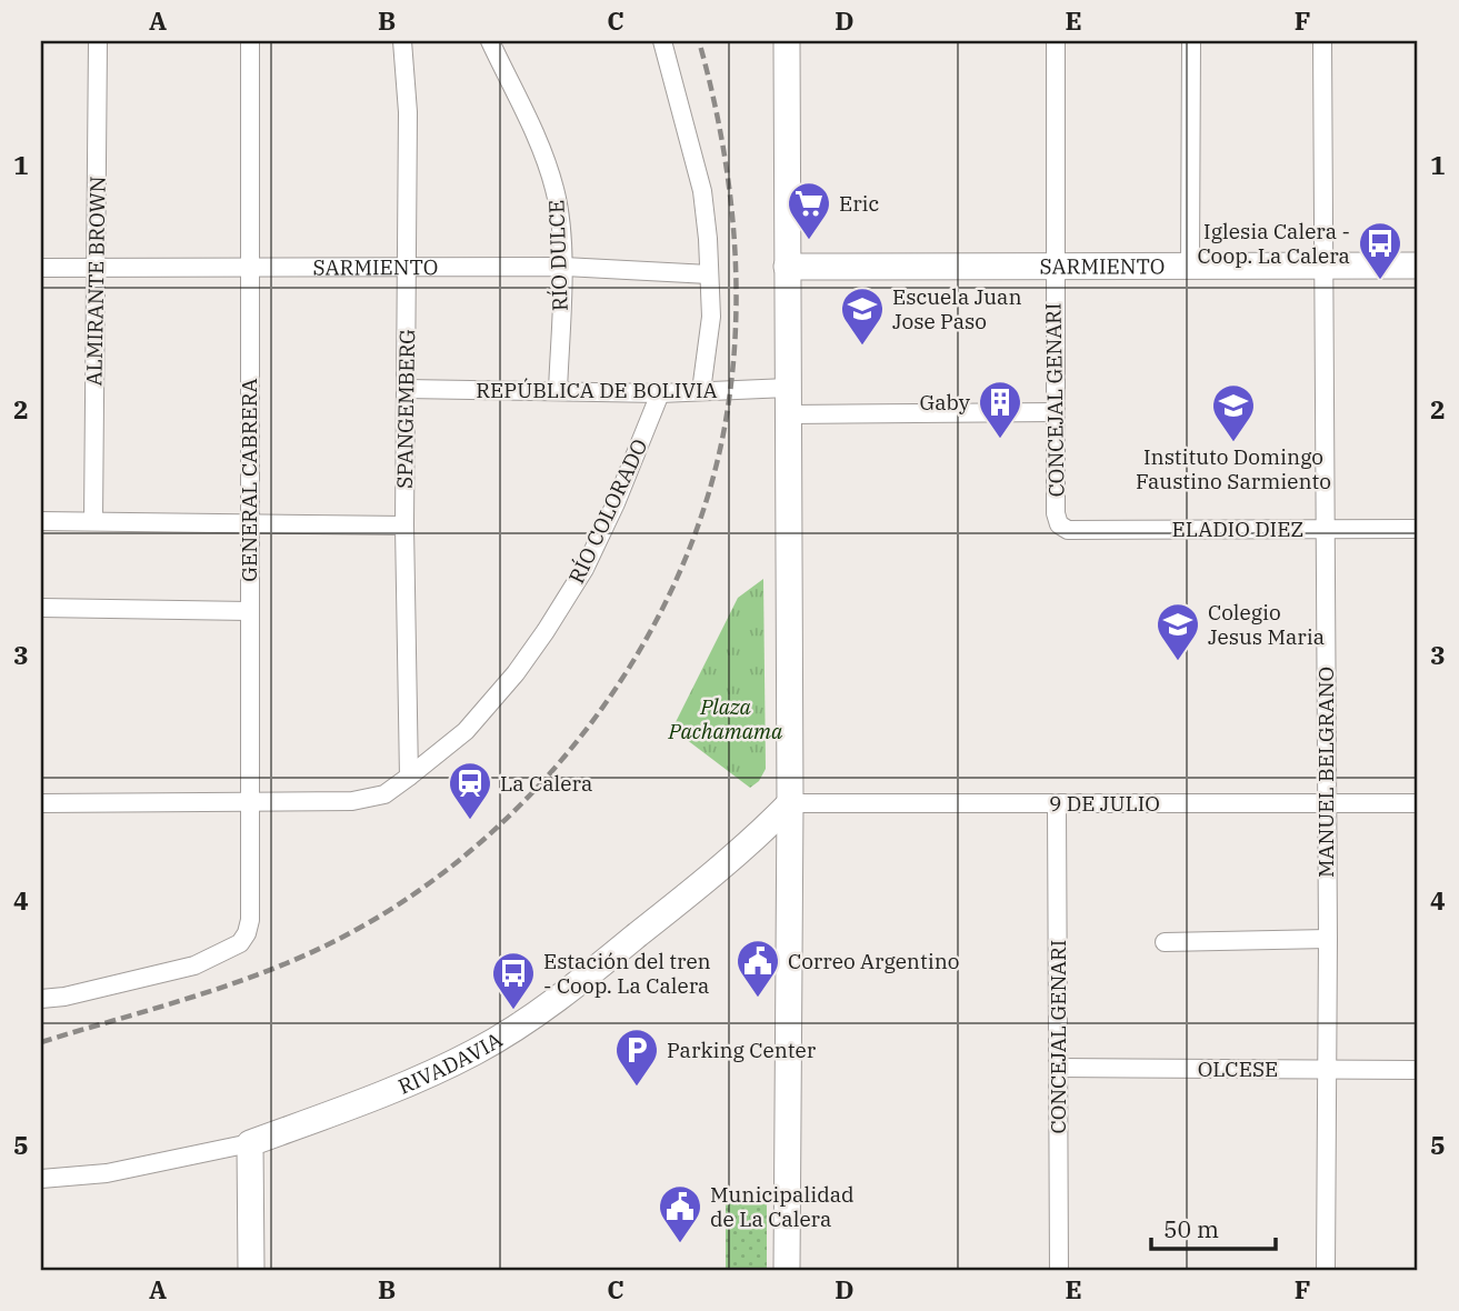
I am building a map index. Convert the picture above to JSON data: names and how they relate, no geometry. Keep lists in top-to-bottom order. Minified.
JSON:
{"streets":{"street":["RÍO DULCE","SARMIENTO","ALMIRANTE BROWN","REPÚBLICA DE BOLIVIA","CONCEJAL GENARI","SPANGEMBERG","GENERAL CABRERA","RÍO COLORADO","ELADIO DIEZ","MANUEL BELGRANO","9 DE JULIO","RIVADAVIA","OLCESE"]},"crossings":[["RÍO DULCE","SARMIENTO"],["RÍO DULCE","REPÚBLICA DE BOLIVIA"],["SARMIENTO","ALMIRANTE BROWN"],["SARMIENTO","CONCEJAL GENARI"],["SARMIENTO","SPANGEMBERG"],["SARMIENTO","GENERAL CABRERA"],["SARMIENTO","MANUEL BELGRANO"],["REPÚBLICA DE BOLIVIA","SPANGEMBERG"],["REPÚBLICA DE BOLIVIA","RÍO COLORADO"],["CONCEJAL GENARI","ELADIO DIEZ"],["CONCEJAL GENARI","9 DE JULIO"],["CONCEJAL GENARI","OLCESE"],["SPANGEMBERG","RÍO COLORADO"],["GENERAL CABRERA","RÍO COLORADO"],["ELADIO DIEZ","MANUEL BELGRANO"],["MANUEL BELGRANO","9 DE JULIO"],["MANUEL BELGRANO","OLCESE"],["9 DE JULIO","RIVADAVIA"]],"parks":["Plaza Pachamama"],"places":{"supermarket":["Eric"],"bus stop":["Iglesia Calera - Coop. La Calera","Estación del tren - Coop. La Calera"],"school or university":["Escuela Juan Jose Paso","Instituto Domingo Faustino Sarmiento","Colegio Jesus Maria"],"building":["Gaby"],"station":["La Calera"],"public building":["Correo Argentino","Municipalidad de La Calera"],"parking":["Parking Center"]},"scale_bar":"50 m","grid":{"columns":["A","B","C","D","E","F"],"rows":["1","2","3","4","5"]}}
